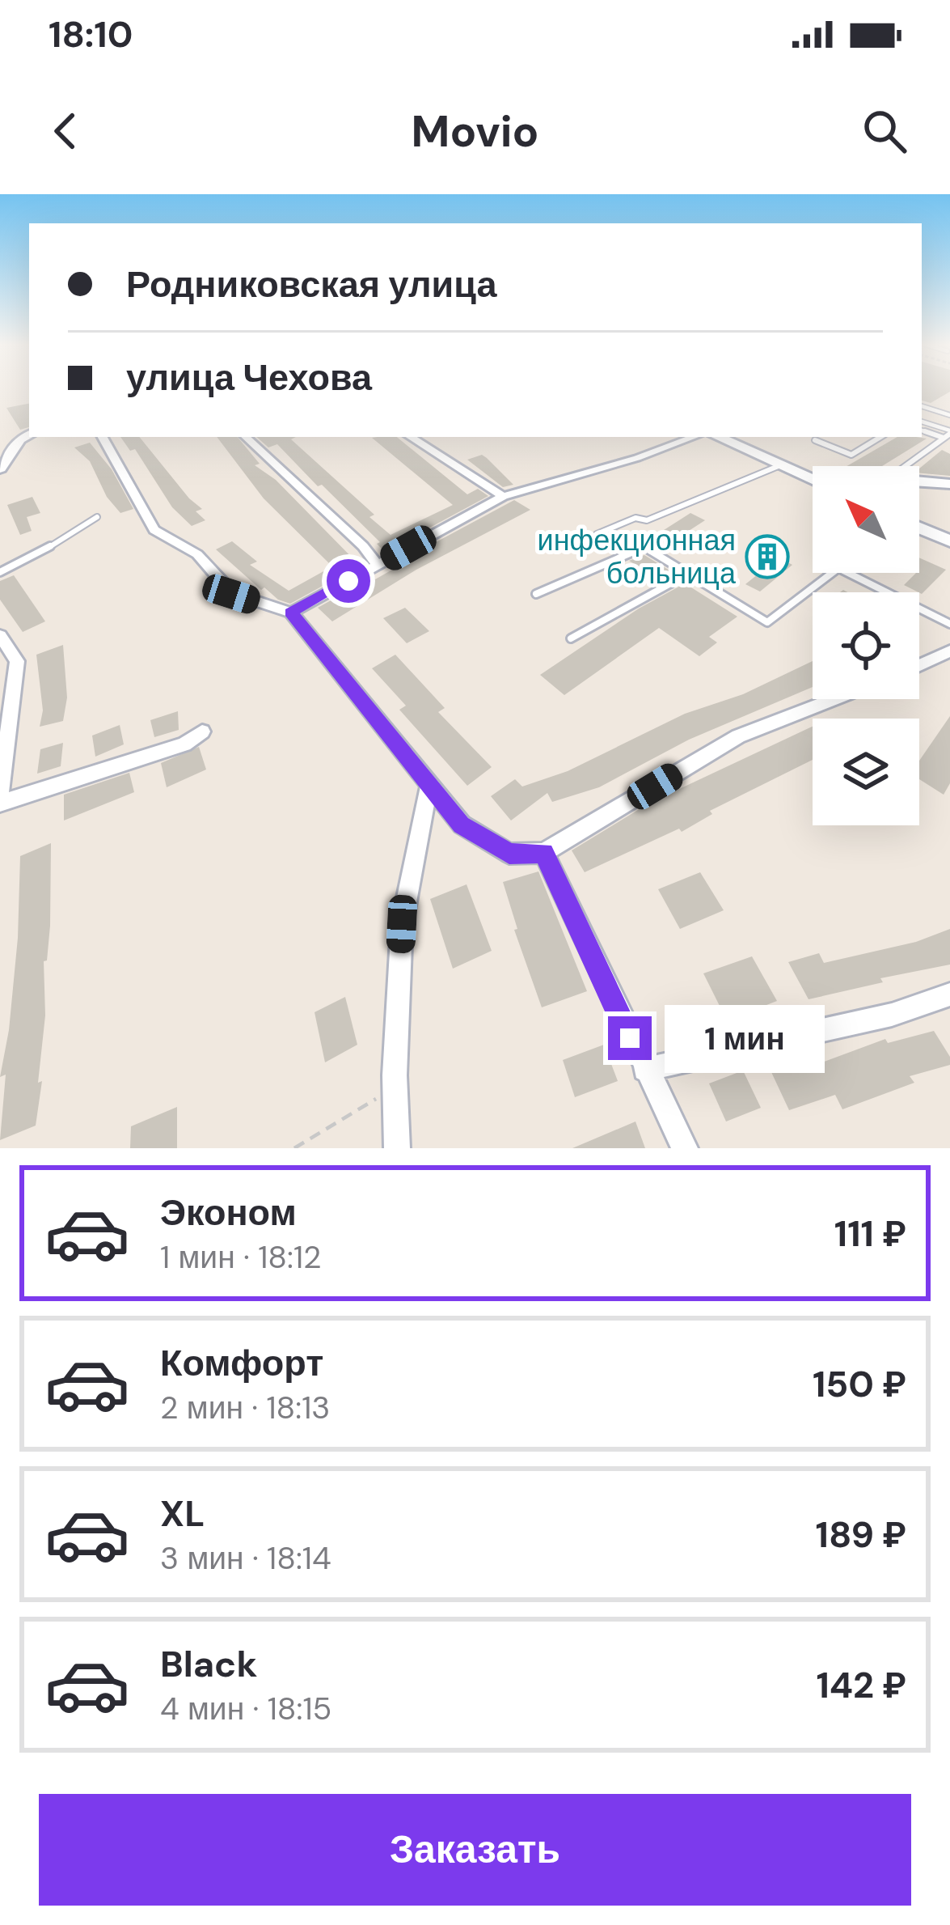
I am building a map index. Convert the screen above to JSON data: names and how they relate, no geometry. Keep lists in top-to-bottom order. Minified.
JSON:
{"places":{"building":["инфекционная больница"]},"north":"top left","page":{"status":"18:10","header":"Movio","banner":["Родниковская улица","улица Чехова"],"bubble":"1 мин","list":[{"name":"Эконом","note":"1 мин · 18:12","value":"111 ₽"},{"name":"Комфорт","note":"2 мин · 18:13","value":"150 ₽"},{"name":"XL","note":"3 мин · 18:14","value":"189 ₽"},{"name":"Black","note":"4 мин · 18:15","value":"142 ₽"}],"buttons":"Заказать"}}
